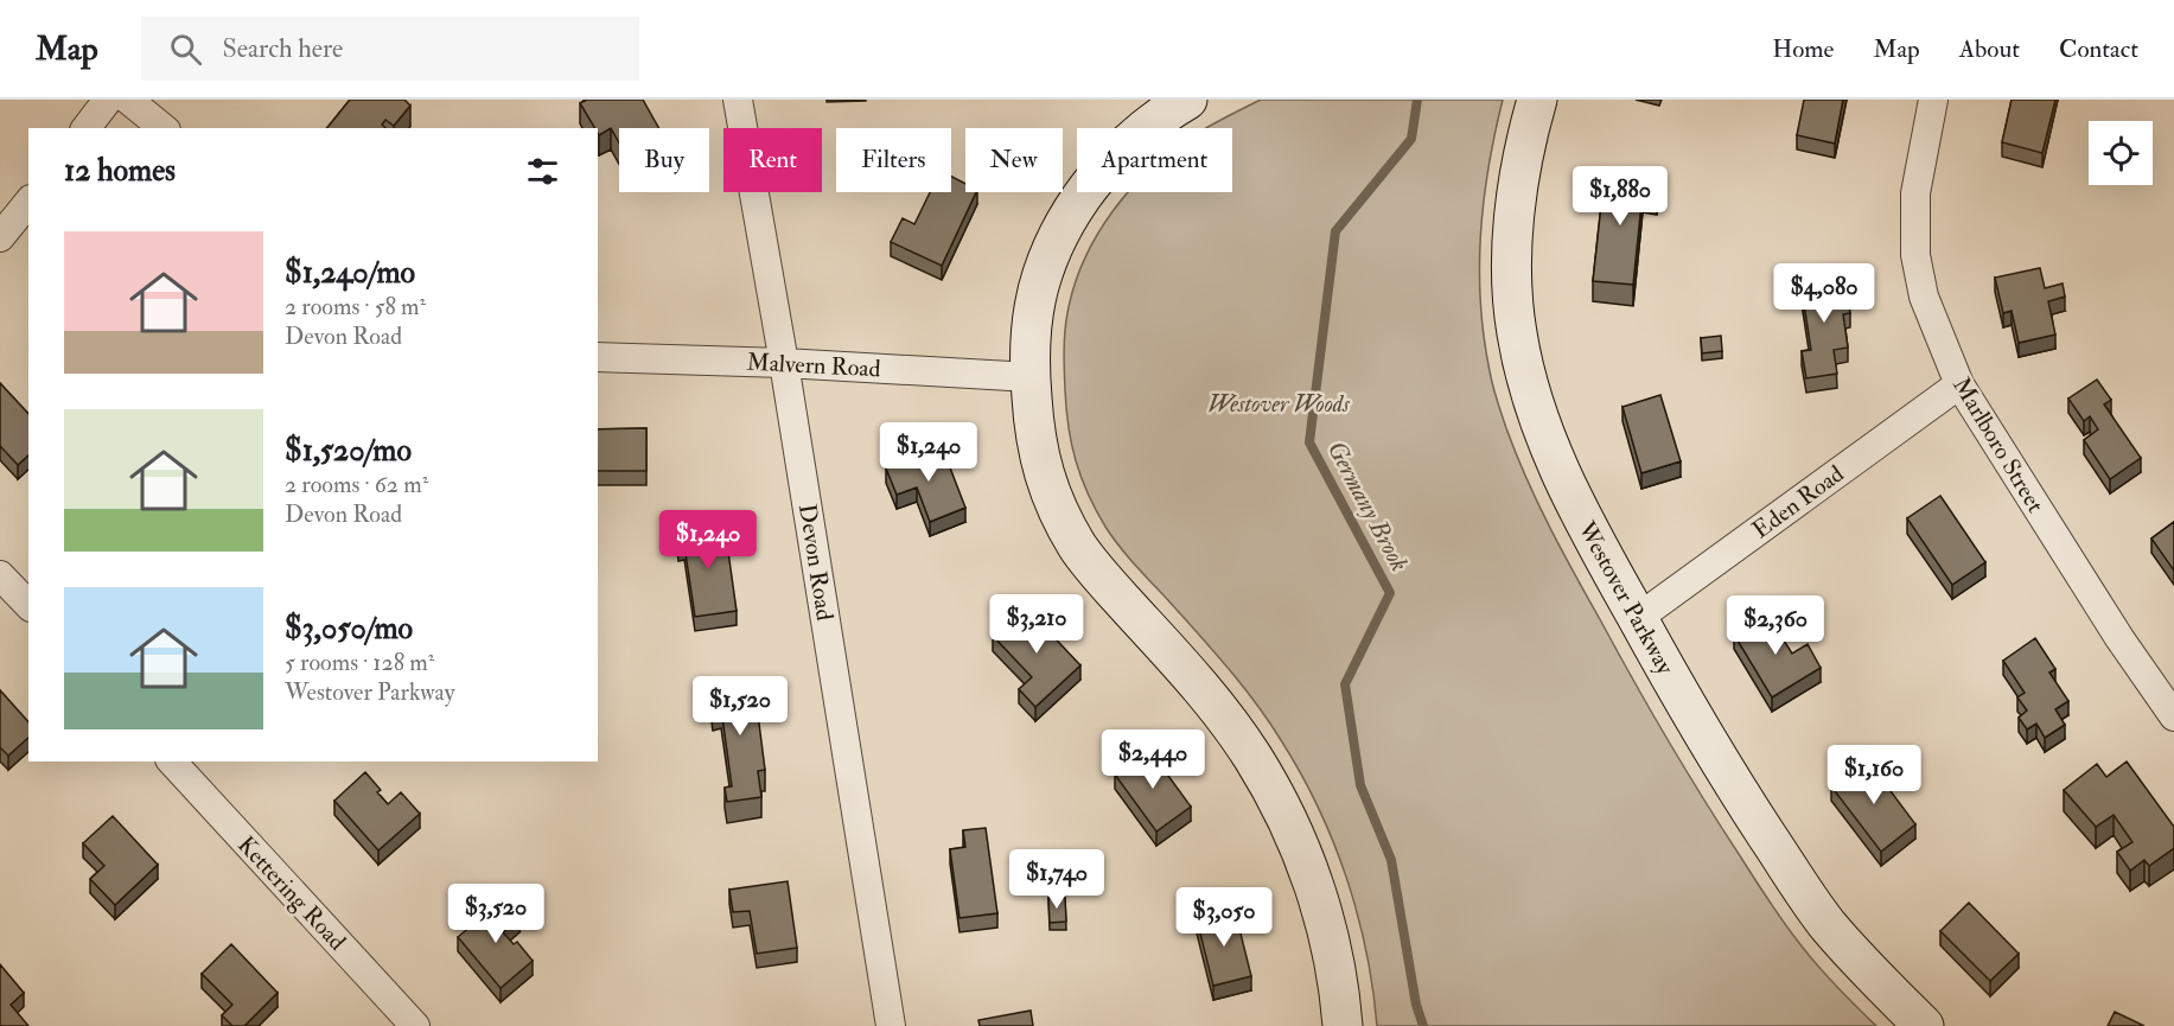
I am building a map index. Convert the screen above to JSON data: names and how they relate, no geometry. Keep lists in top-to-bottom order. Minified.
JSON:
{"streets":{"street":["Malvern Road","Marlboro Street","Eden Road","Devon Road","Westover Parkway","Kettering Road"]},"crossings":[["Malvern Road","Devon Road"],["Marlboro Street","Eden Road"],["Eden Road","Westover Parkway"]],"water":["Germany Brook"],"parks":["Westover Woods"],"page":{"header":"Map","search":"Search here","nav":["Home","Map","About","Contact"],"chip":["Buy","Rent","Filters","New","Apartment"],"heading":"12 homes","price":["$1,880","$4,080","$1,240","$1,240","$3,210","$2,360","$1,520","$2,440","$1,160","$1,740","$3,520","$3,050"],"list":[{"name":"$1,240/mo","note":"2 rooms · 58 m² · Devon Road"},{"name":"$1,520/mo","note":"2 rooms · 62 m² · Devon Road"},{"name":"$3,050/mo","note":"5 rooms · 128 m² · Westover Parkway"}]}}
